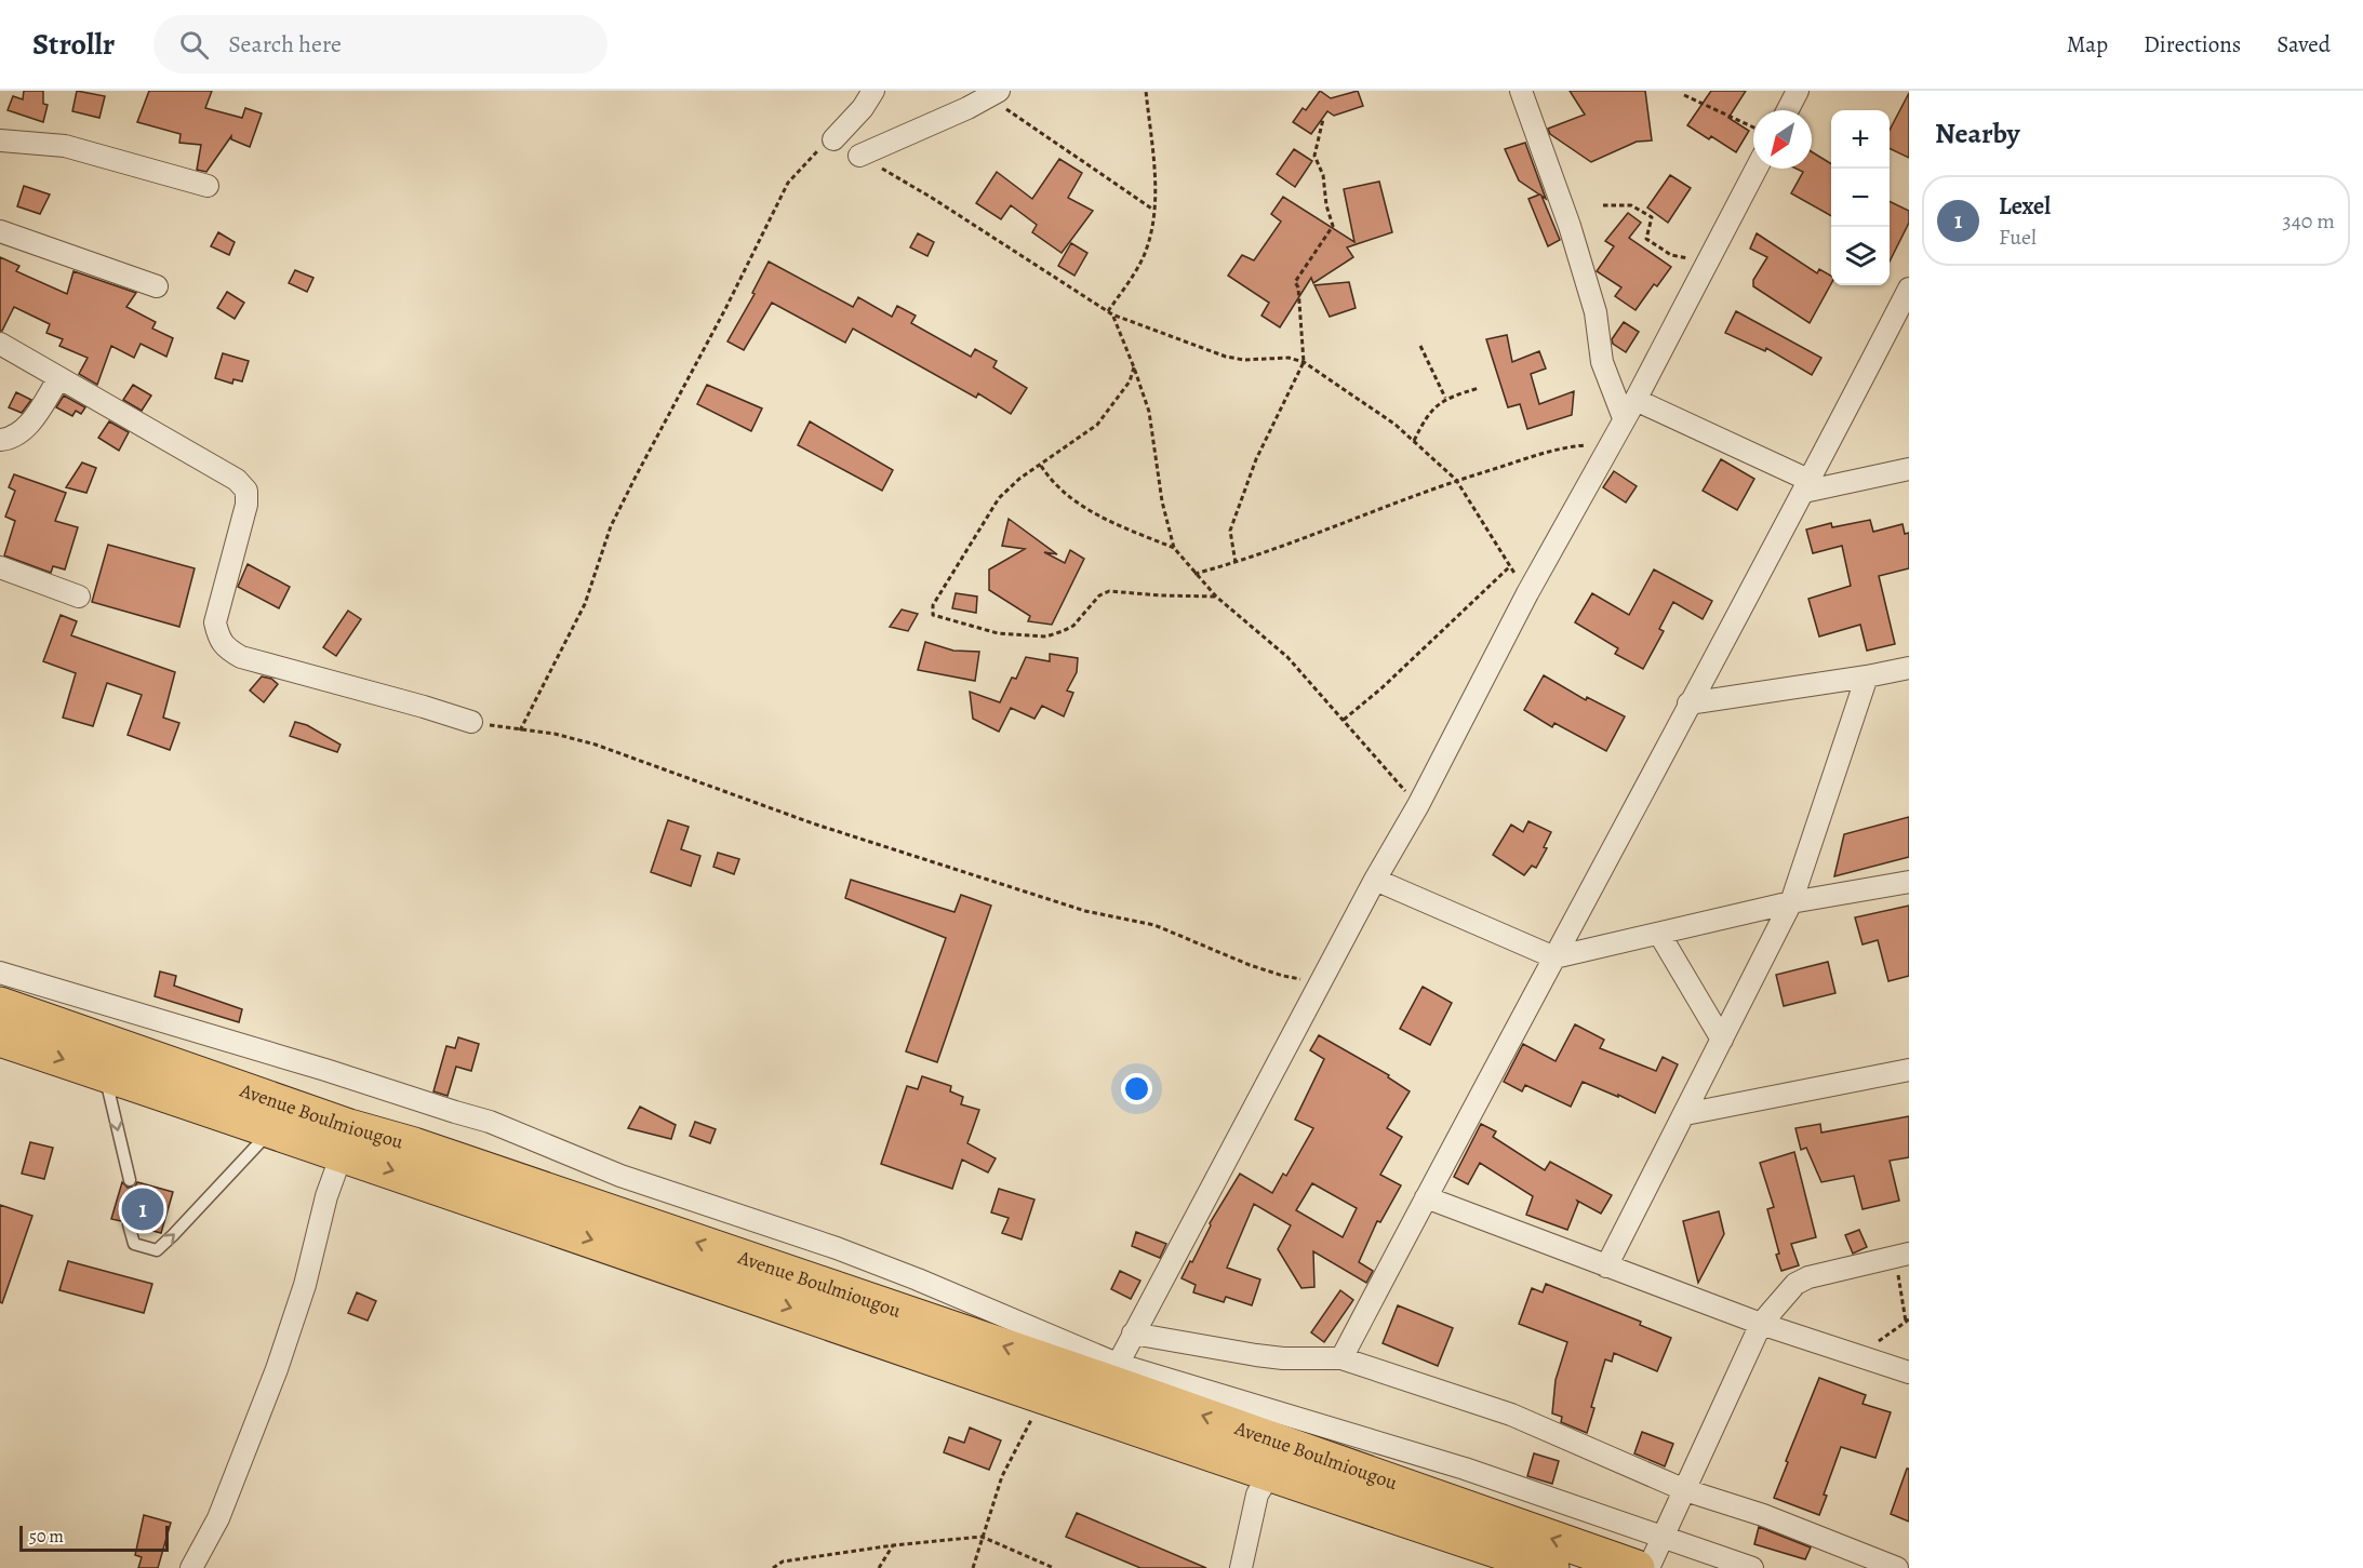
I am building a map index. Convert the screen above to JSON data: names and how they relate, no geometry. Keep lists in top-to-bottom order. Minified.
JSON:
{"streets":{"highway":["Avenue Boulmiougou"]},"scale_bar":"50 m","north":"bottom left","page":{"header":"Strollr","search":"Search here","nav":["Map","Directions","Saved"],"heading":"Nearby","map_buttons":["+","−"],"list":[{"mark":"1","name":"Lexel","note":"Fuel","value":"340 m"}],"pins":"1","scale":"50 m"}}
